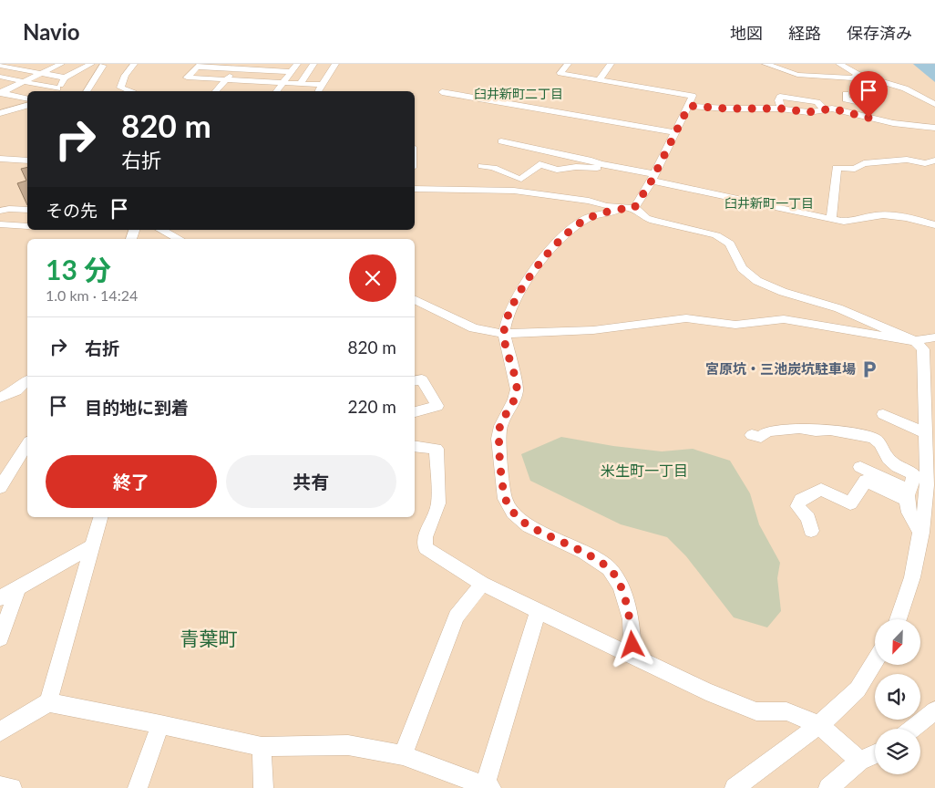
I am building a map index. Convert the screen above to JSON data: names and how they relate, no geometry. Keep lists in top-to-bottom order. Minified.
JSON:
{"districts":["臼井新町二丁目","臼井新町一丁目","米生町一丁目","青葉町"],"places":{"parking":["宮原坑・三池炭坑駐車場"]},"north":"bottom left","page":{"header":"Navio","nav":["地図","経路","保存済み"],"turn":["820 m","右折"],"then":"その先","heading":["13 分","1.0 km · 14:24"],"list":[{"name":"右折","value":"820 m"},{"name":"目的地に到着","value":"220 m"}],"buttons":["終了","共有"]}}
